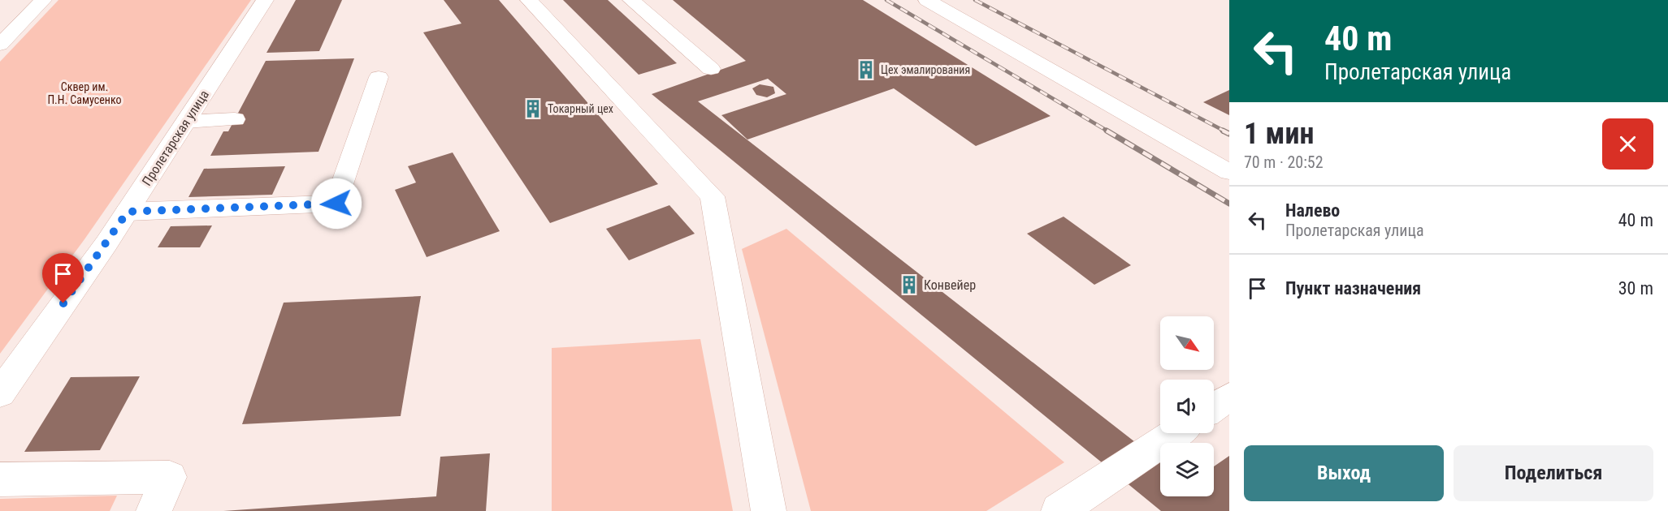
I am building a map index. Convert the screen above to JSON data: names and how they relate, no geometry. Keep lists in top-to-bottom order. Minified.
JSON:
{"streets":{"main road":["Пролетарская улица"]},"parks":["Сквер им. П.Н. Самусенко"],"places":{"building":["Цех эмалирования","Токарный цех","Конвейер"]},"north":"bottom right","page":{"turn":["40 m","Пролетарская улица"],"heading":["1 мин","70 m · 20:52"],"list":[{"name":"Налево","note":"Пролетарская улица","value":"40 m"},{"name":"Пункт назначения","value":"30 m"}],"buttons":["Выход","Поделиться"]}}
